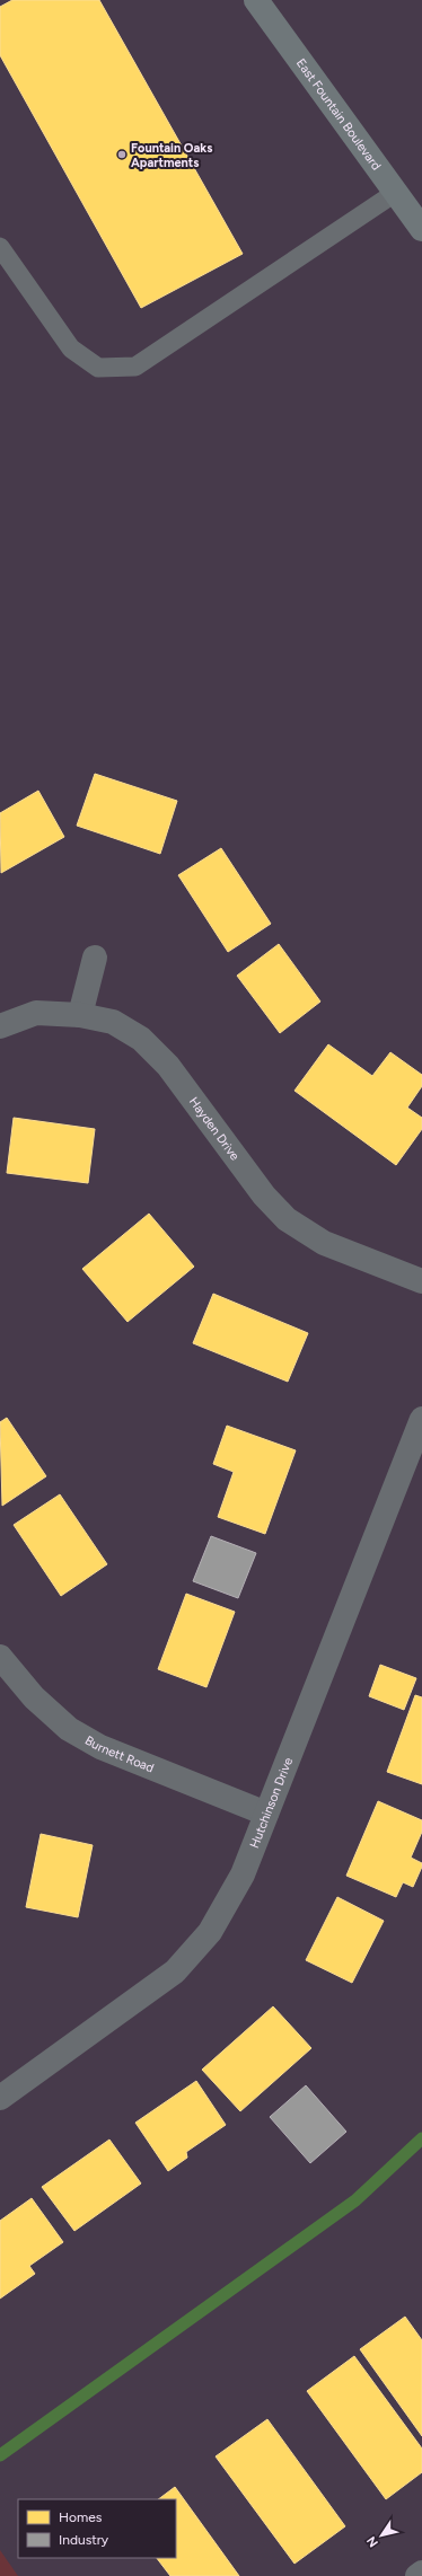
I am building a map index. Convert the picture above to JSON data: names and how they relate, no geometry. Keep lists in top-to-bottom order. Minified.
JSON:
{"streets":{"main road":["East Fountain Boulevard"],"street":["Hayden Drive","Burnett Road","Hutchinson Drive"]},"crossings":[["Burnett Road","Hutchinson Drive"]],"places":["Fountain Oaks Apartments"],"legend":["Homes","Industry"],"north":"bottom left"}
